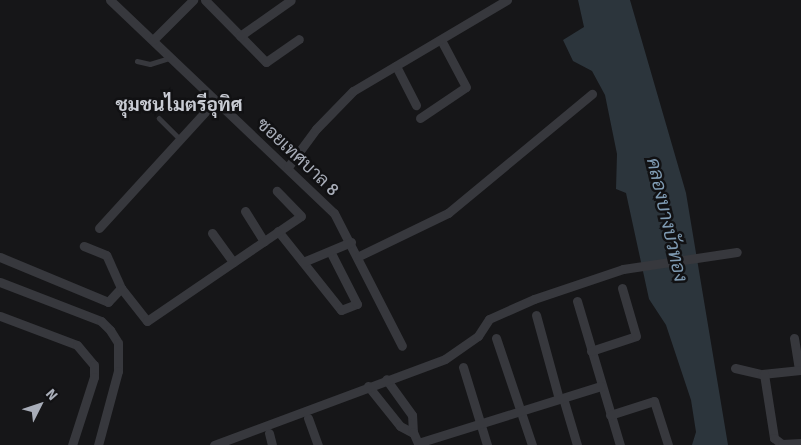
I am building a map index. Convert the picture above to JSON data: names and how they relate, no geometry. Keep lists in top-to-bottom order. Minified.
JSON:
{"streets":{"street":["ซอยเทศบาล 8"]},"districts":["ชุมชนไมตรีอุทิศ"],"water":["คลองบางบัวทอง"],"north":"top right"}
